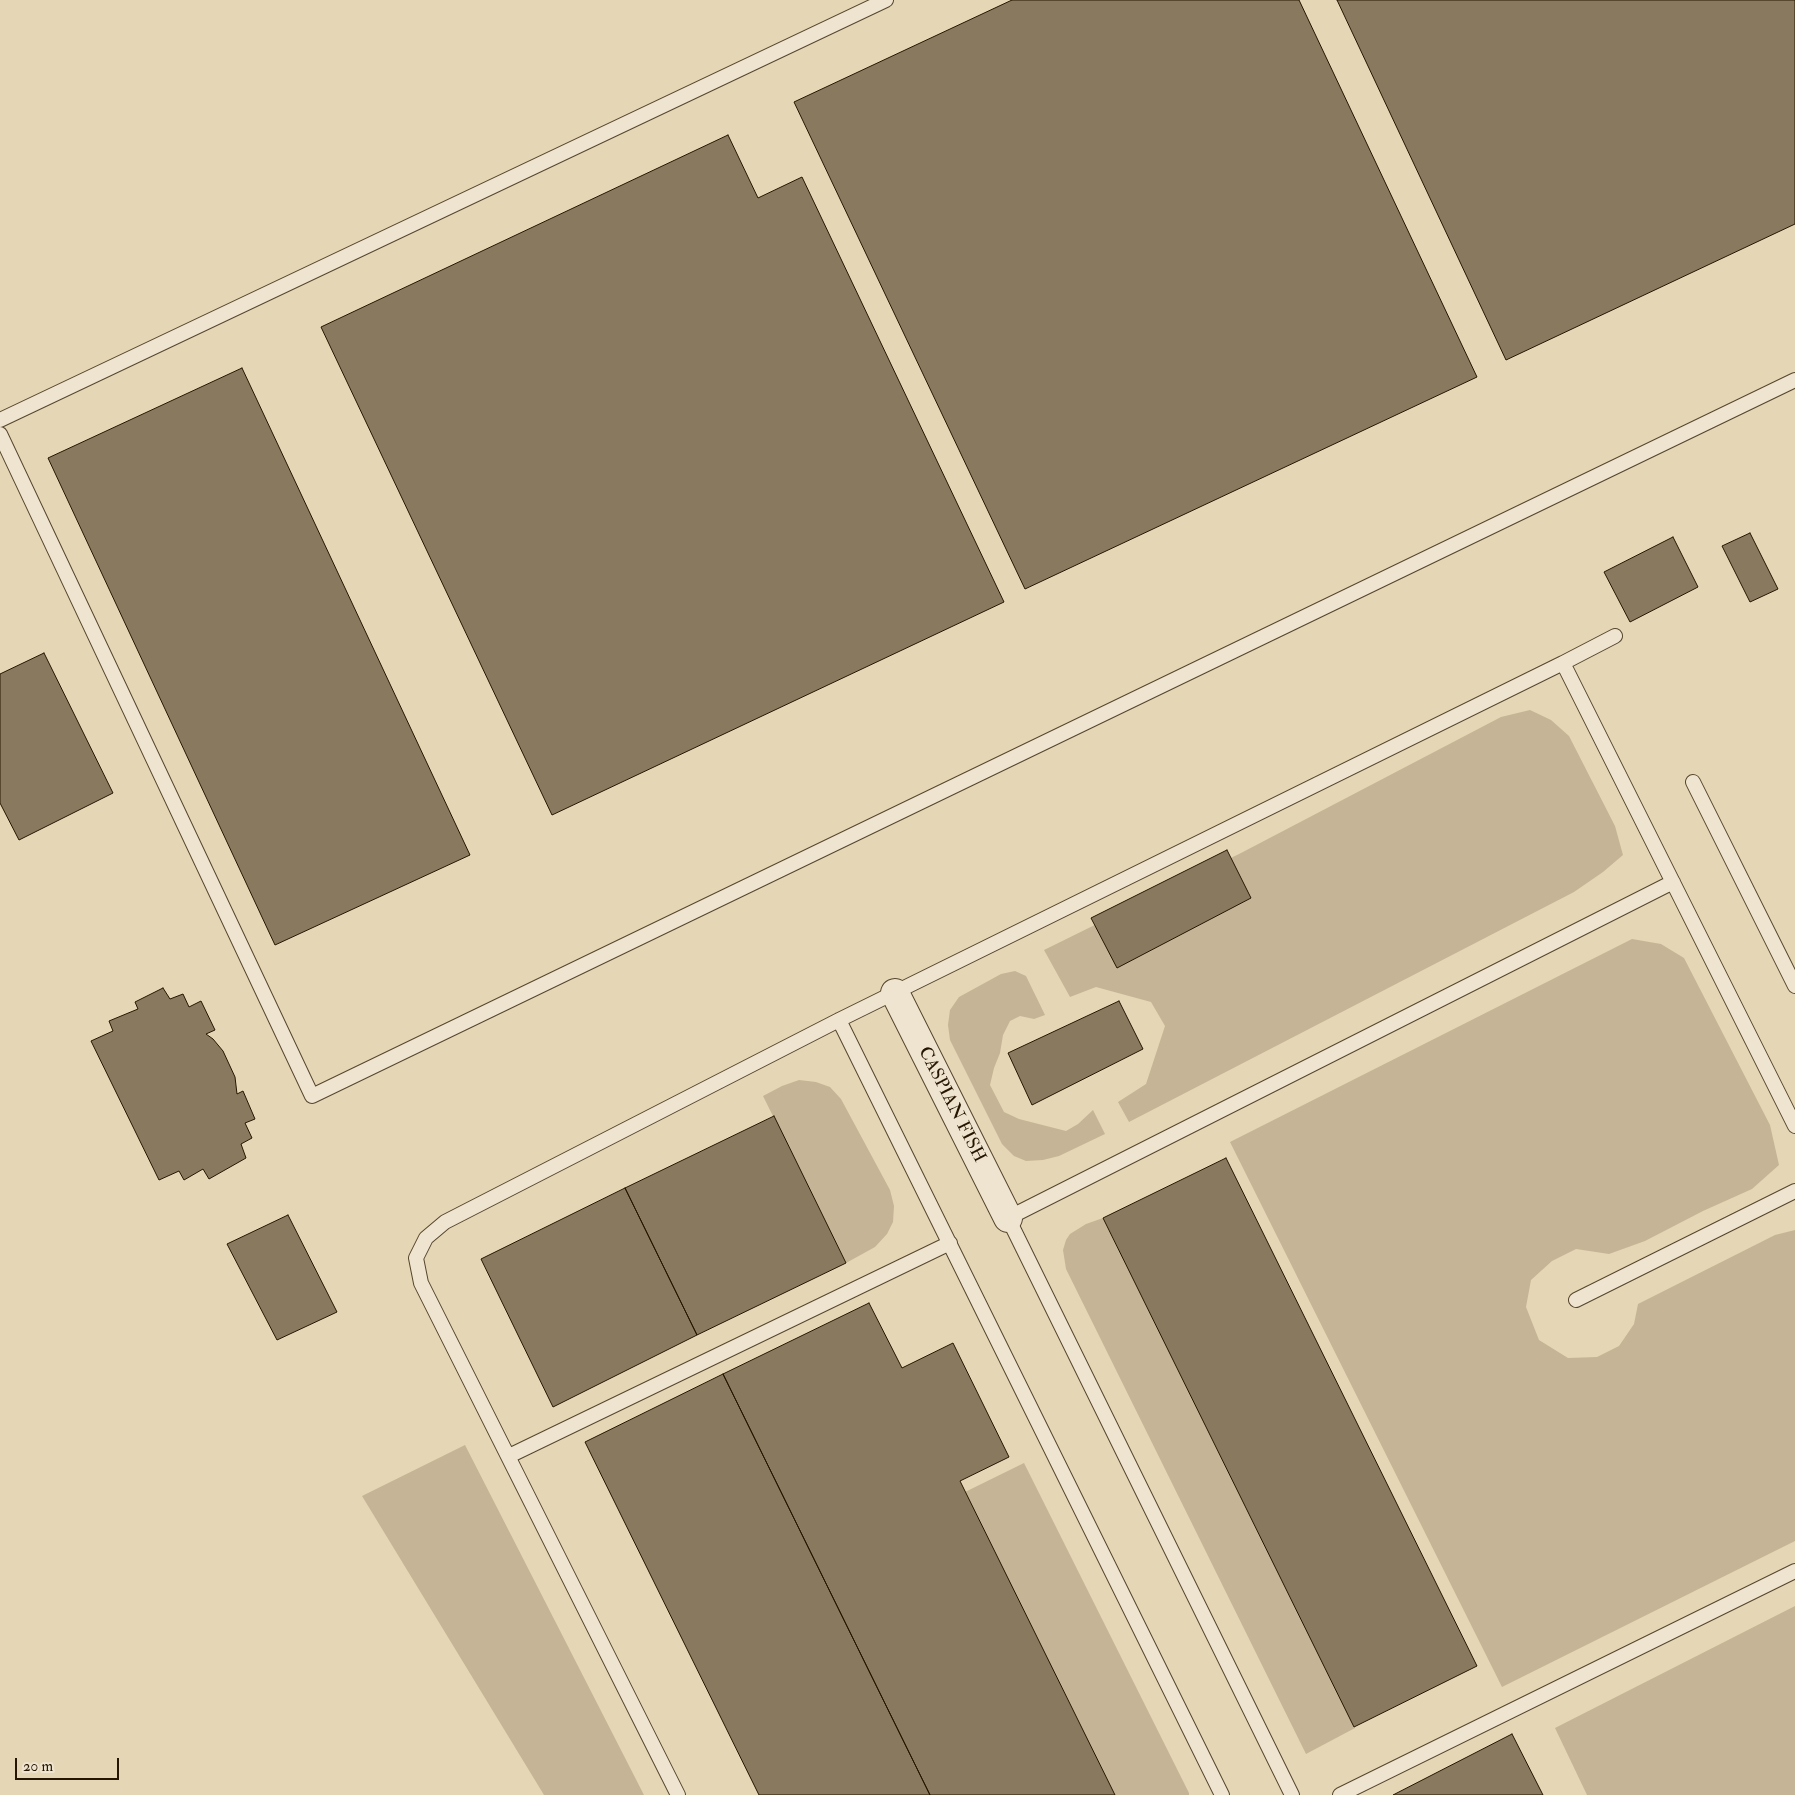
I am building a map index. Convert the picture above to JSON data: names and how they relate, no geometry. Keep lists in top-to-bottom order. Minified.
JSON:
{"streets":{"street":["CASPIAN FISH"]},"scale_bar":"20 m"}
